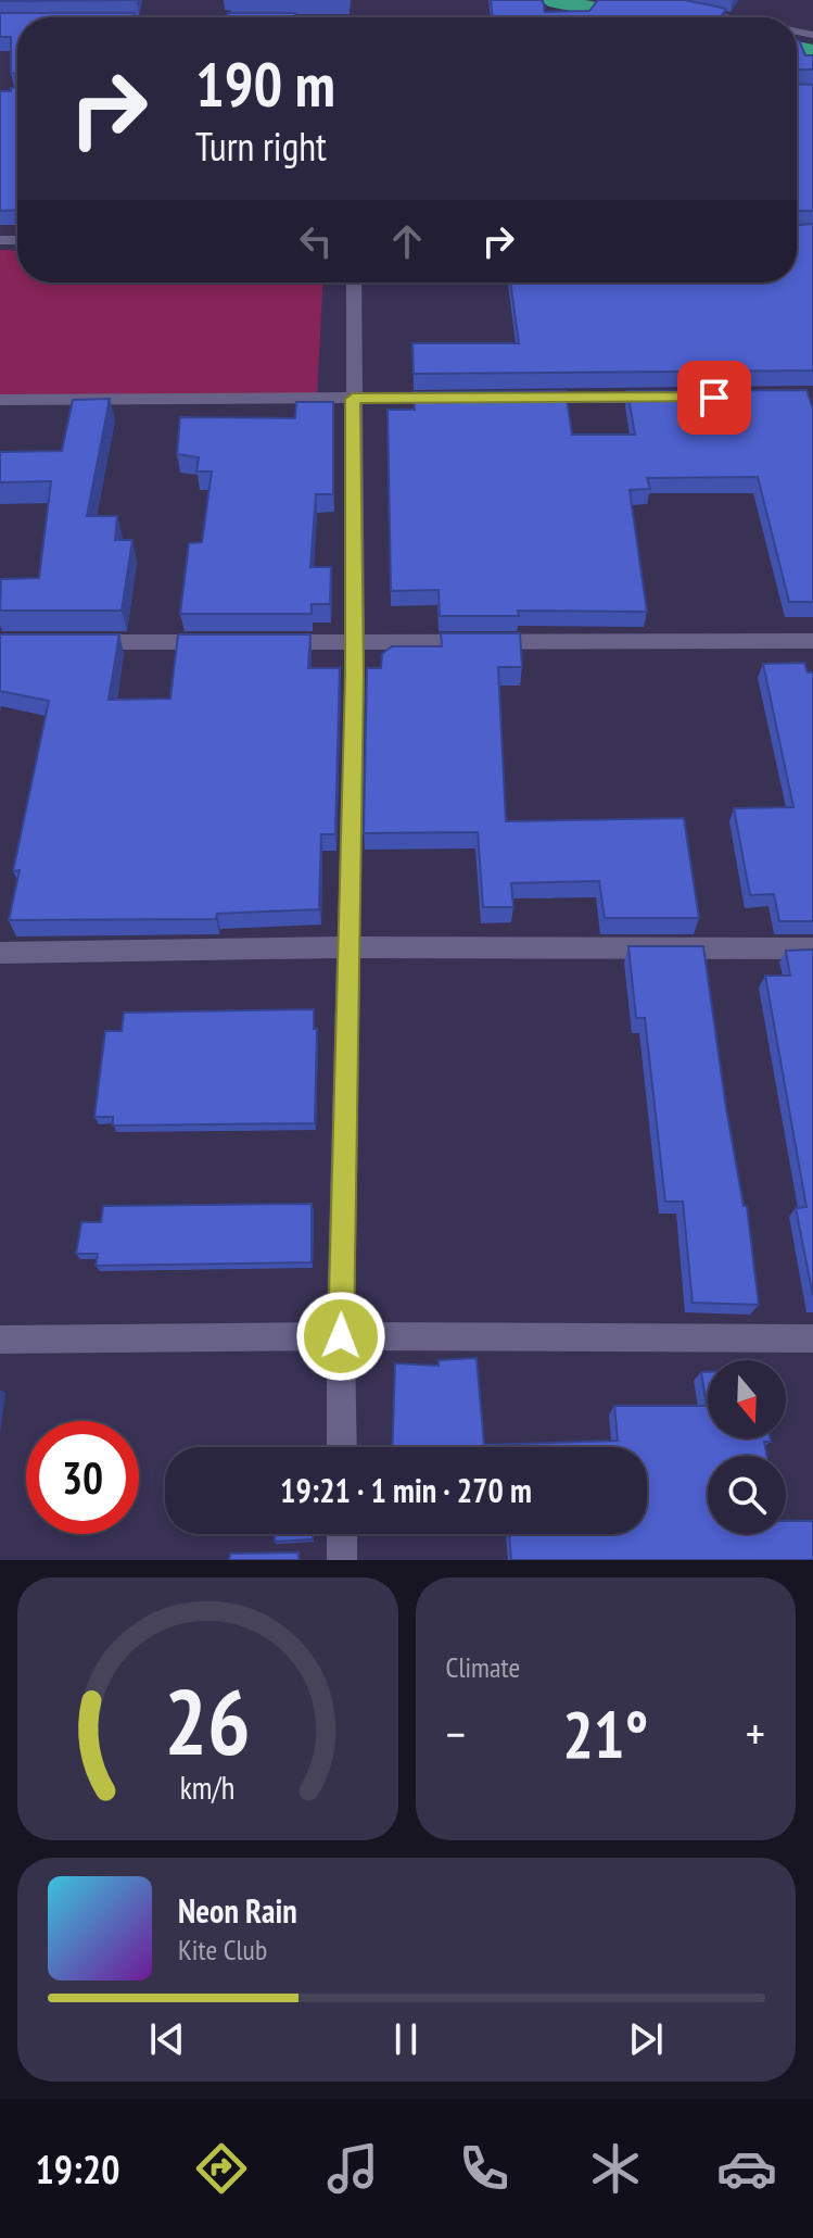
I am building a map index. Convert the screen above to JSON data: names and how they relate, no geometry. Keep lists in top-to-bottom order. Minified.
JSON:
{"north":"bottom","page":{"turn":["190 m","Turn right"],"limit":"30","trip":"19:21 · 1 min · 270 m","tile":"Climate","heat":["−","21°","+"],"song":["Neon Rain","Kite Club"],"tabs":"19:20","gauge":["26","km/h"]}}
